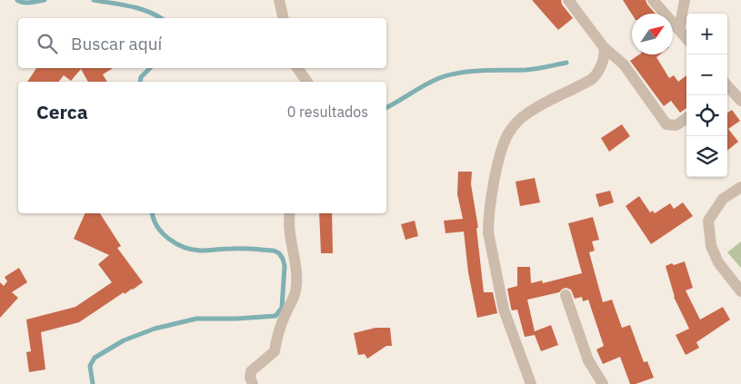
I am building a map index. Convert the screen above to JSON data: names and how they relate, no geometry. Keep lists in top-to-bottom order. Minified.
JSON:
{"north":"top right","page":{"map_buttons":["+","−"],"search":"Buscar aquí","heading":["Cerca","0 resultados"]}}
